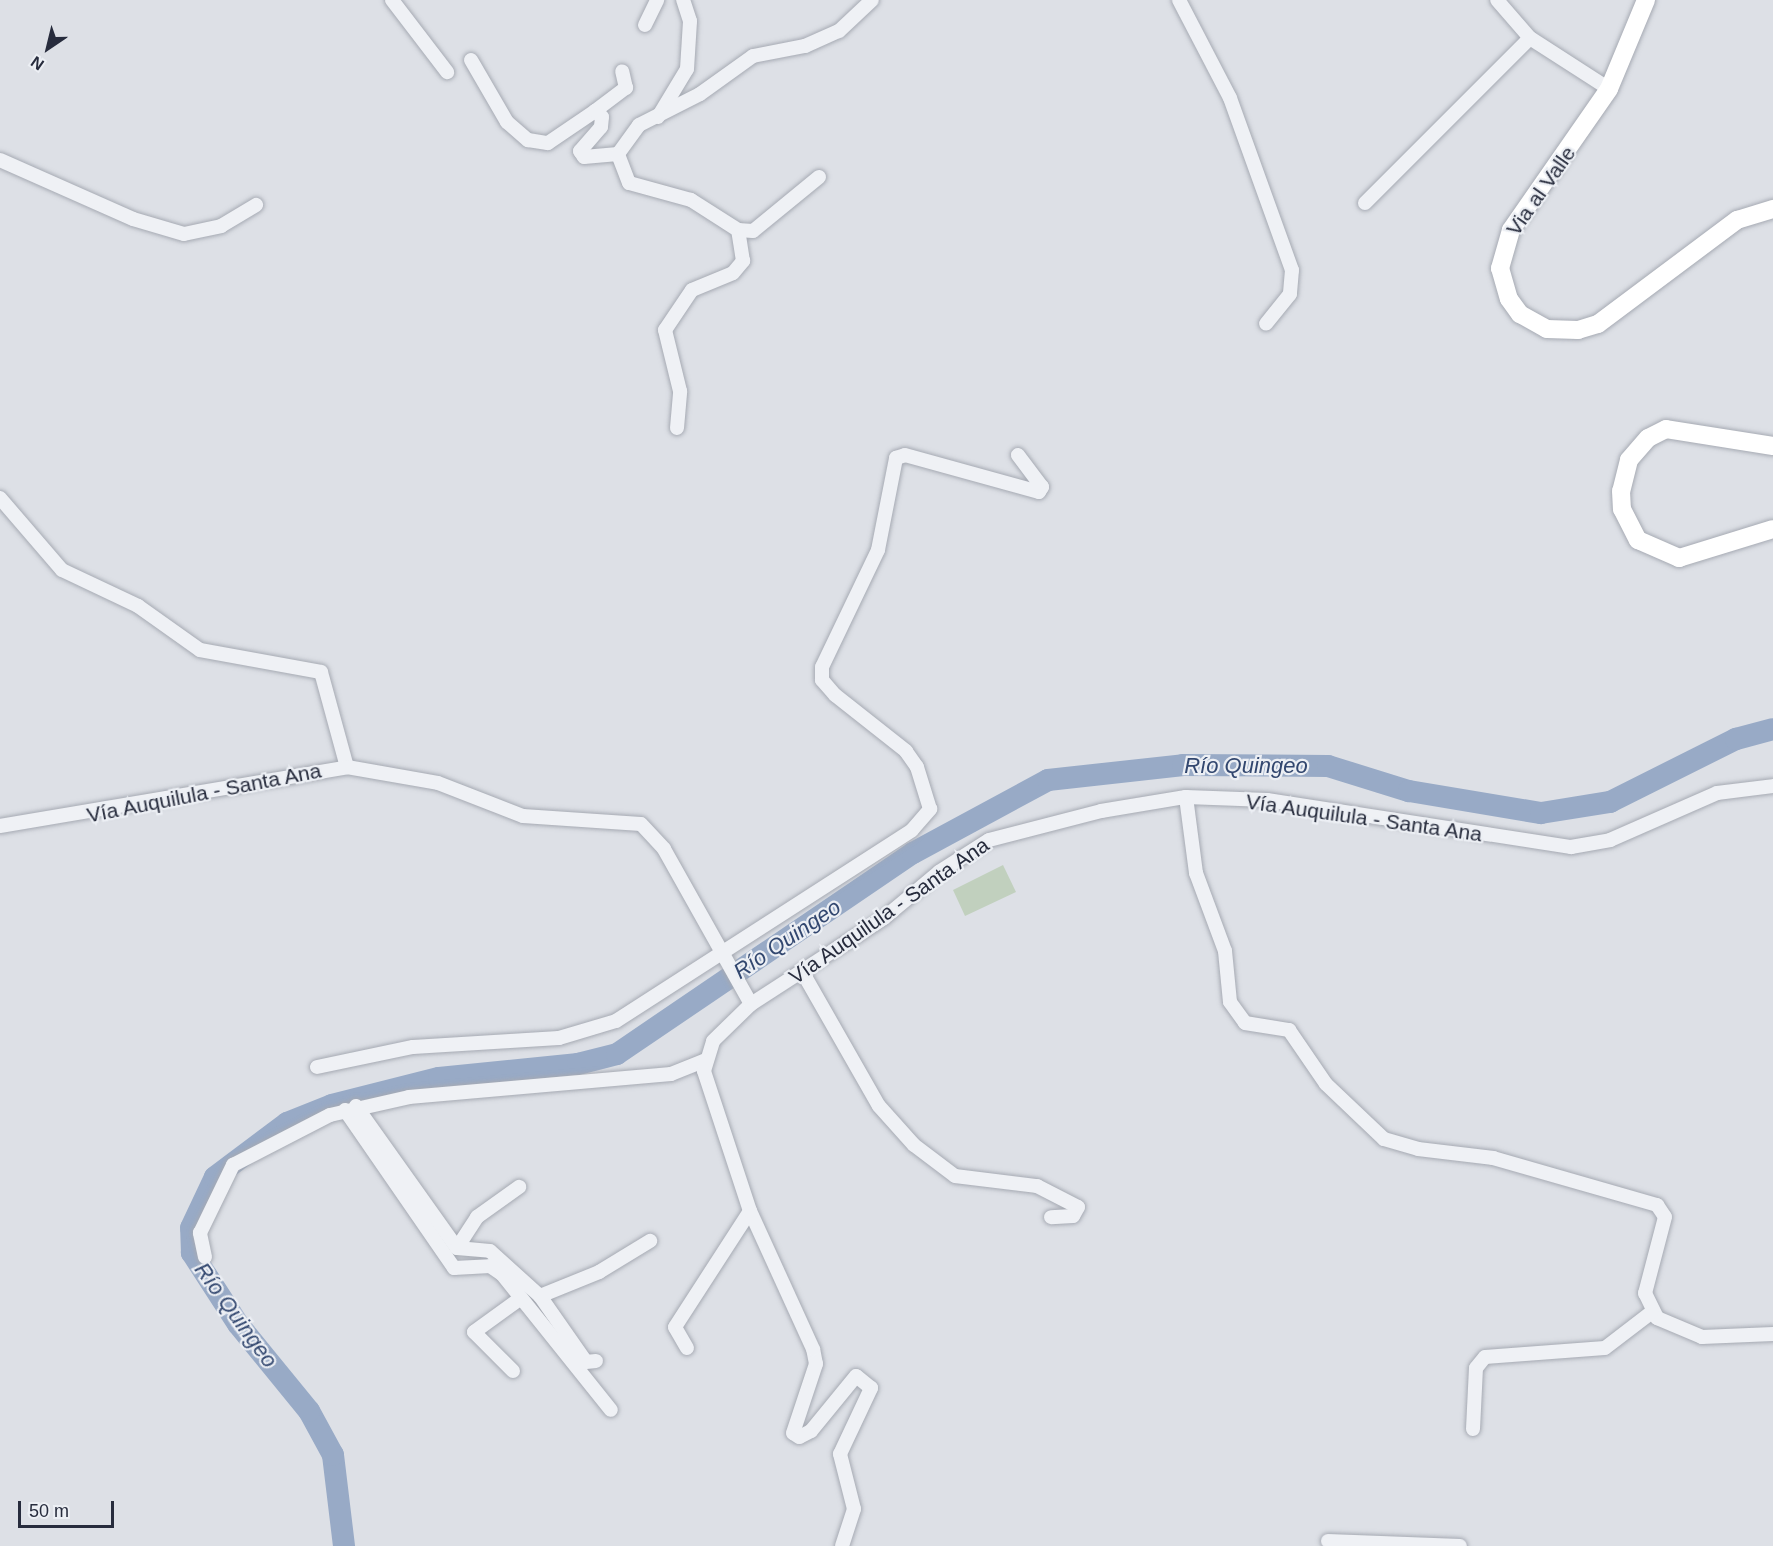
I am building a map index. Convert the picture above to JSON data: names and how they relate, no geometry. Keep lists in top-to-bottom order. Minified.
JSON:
{"streets":{"main road":["Via al Valle"],"street":["Vía Auquilula - Santa Ana"]},"water":["Río Quingeo"],"scale_bar":"50 m","north":"bottom left"}
